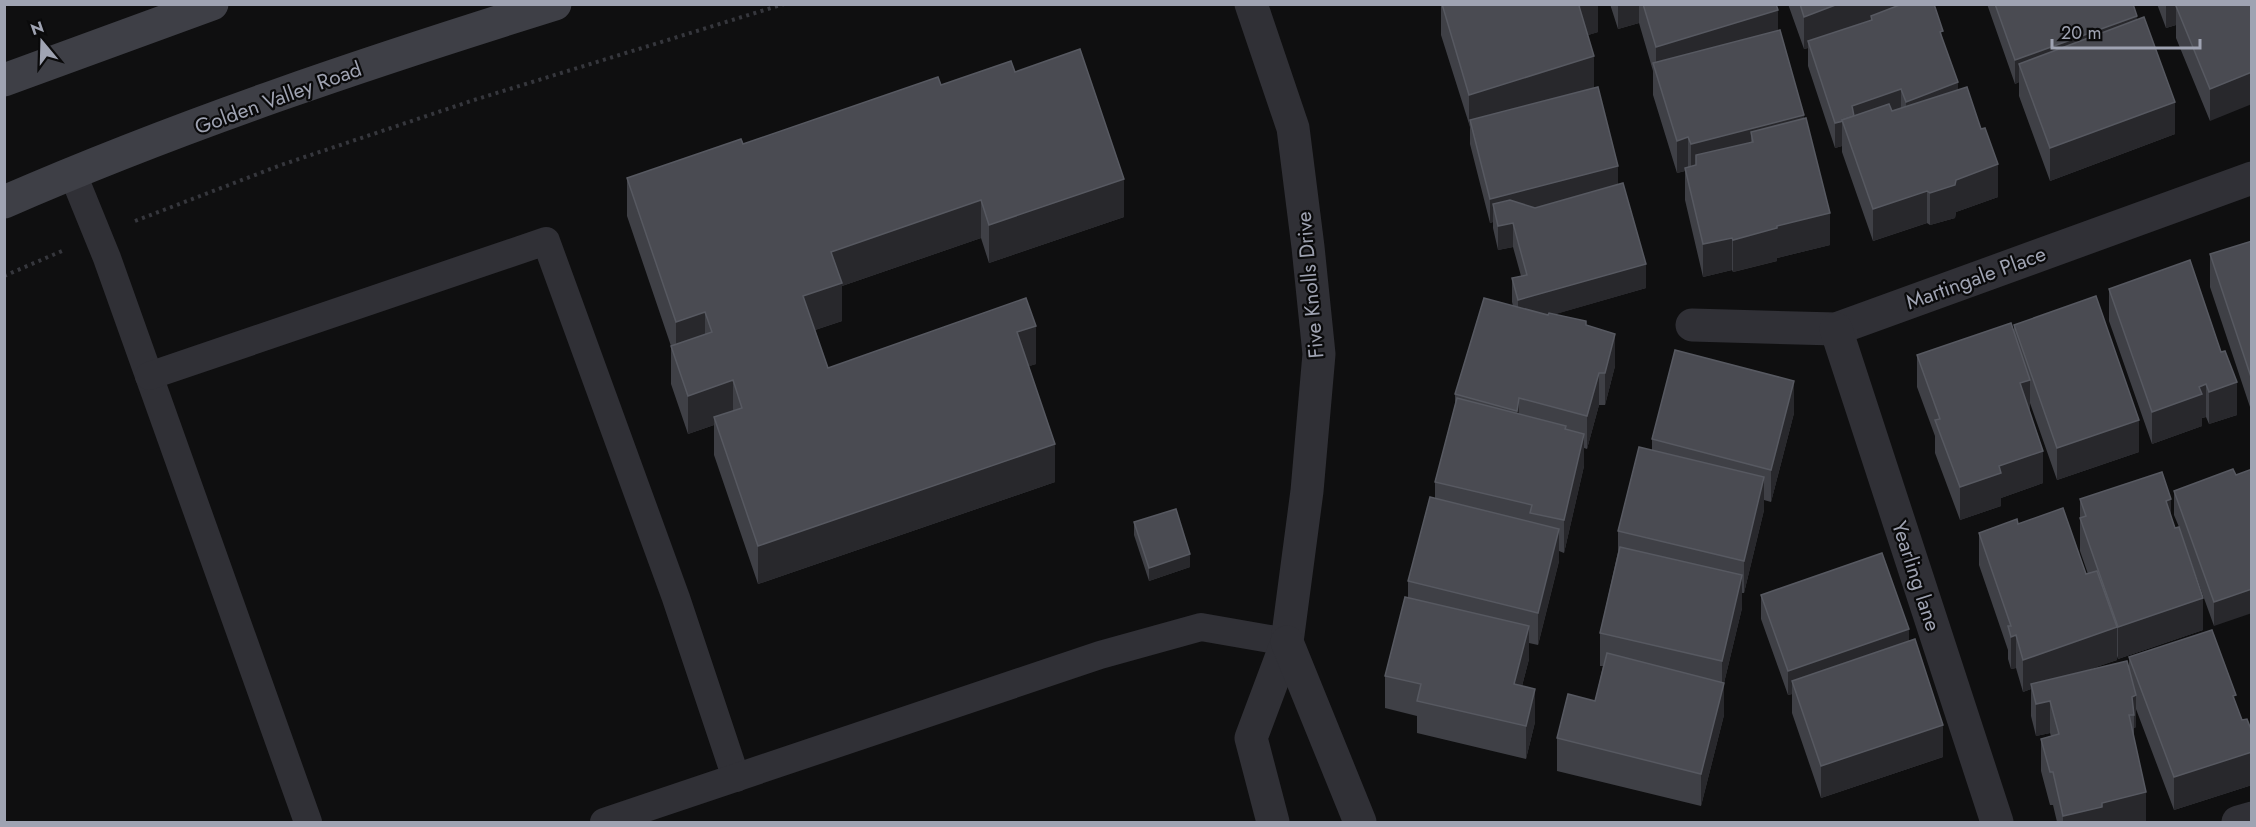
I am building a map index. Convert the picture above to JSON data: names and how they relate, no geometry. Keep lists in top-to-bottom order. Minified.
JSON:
{"streets":{"main road":["Golden Valley Road"],"street":["Martingale Place","Five Knolls Drive","Yearling lane"]},"crossings":[["Martingale Place","Yearling lane"]],"scale_bar":"20 m","north":"top"}
